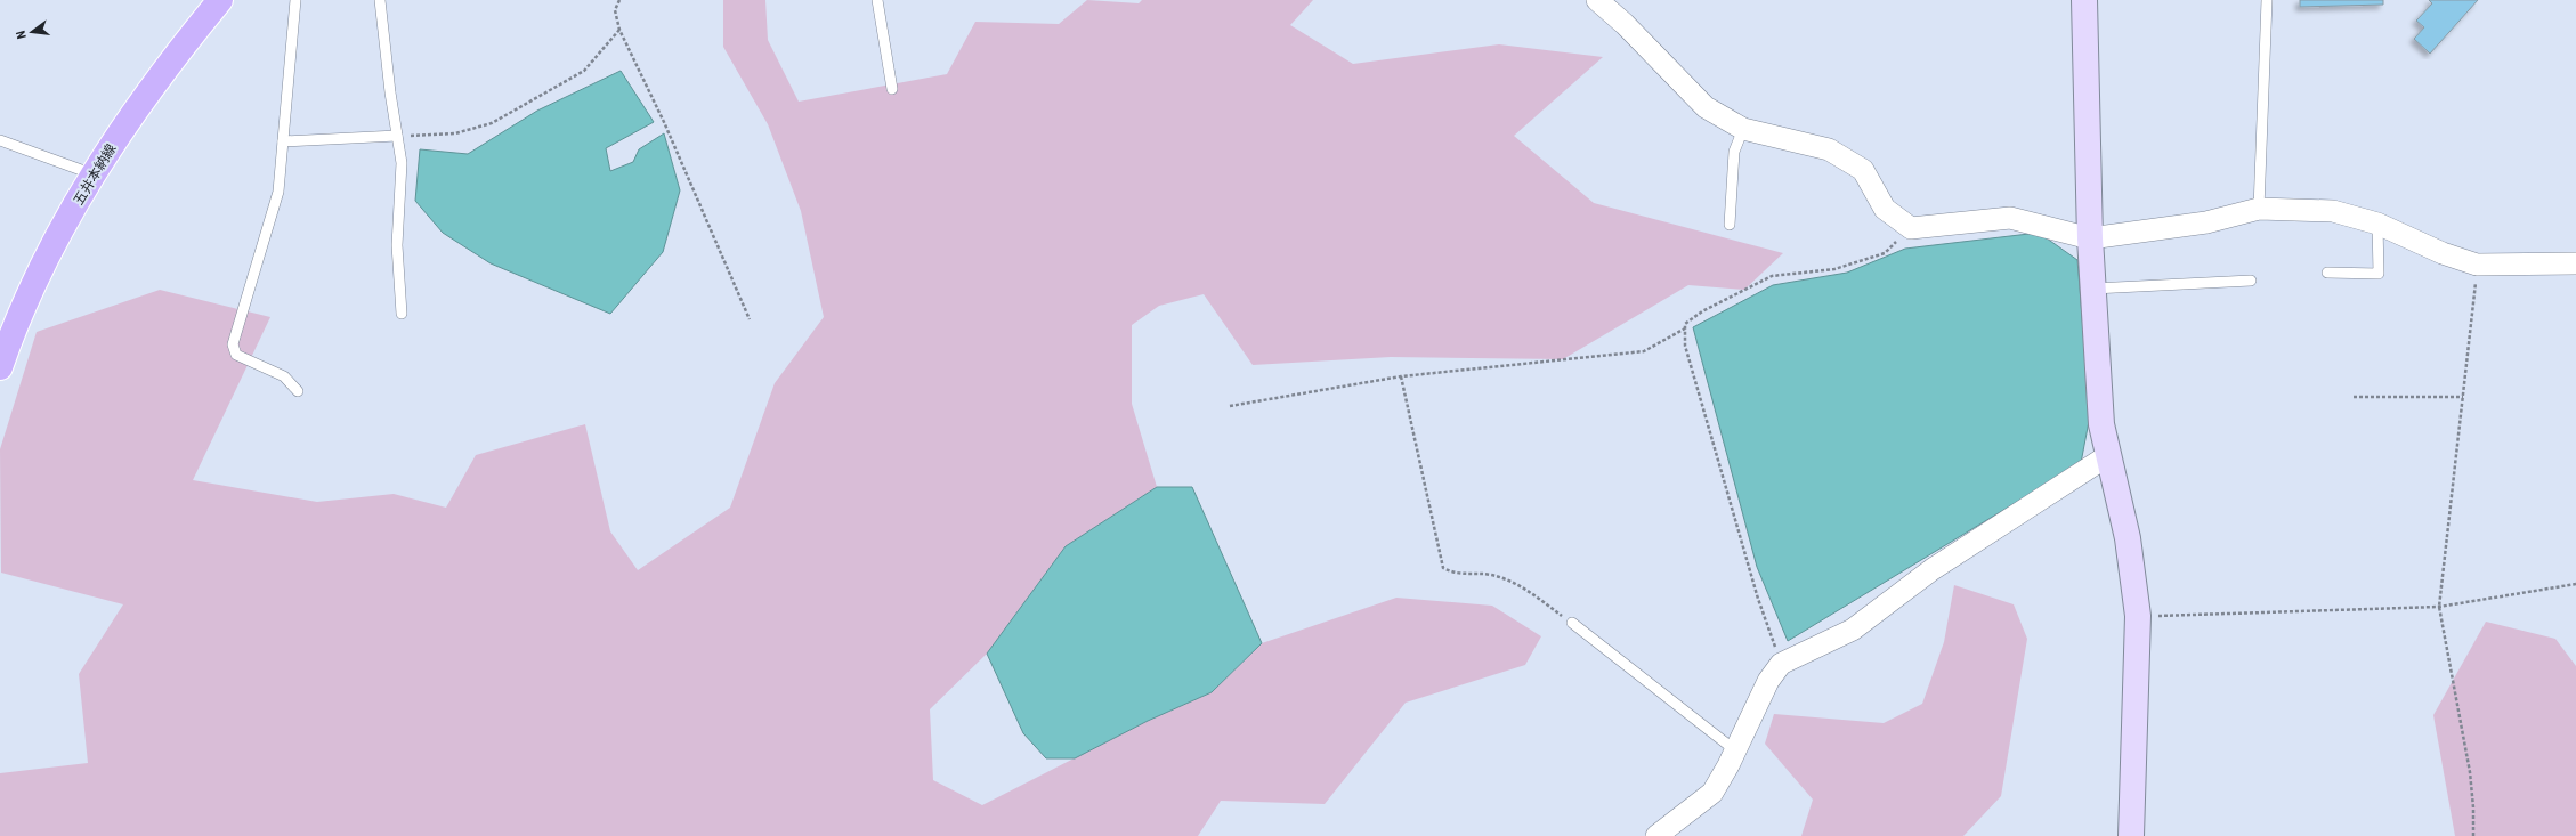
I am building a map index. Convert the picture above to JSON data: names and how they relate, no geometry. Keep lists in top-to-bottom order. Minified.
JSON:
{"streets":{"main road":["五井本納線"]},"north":"left"}
